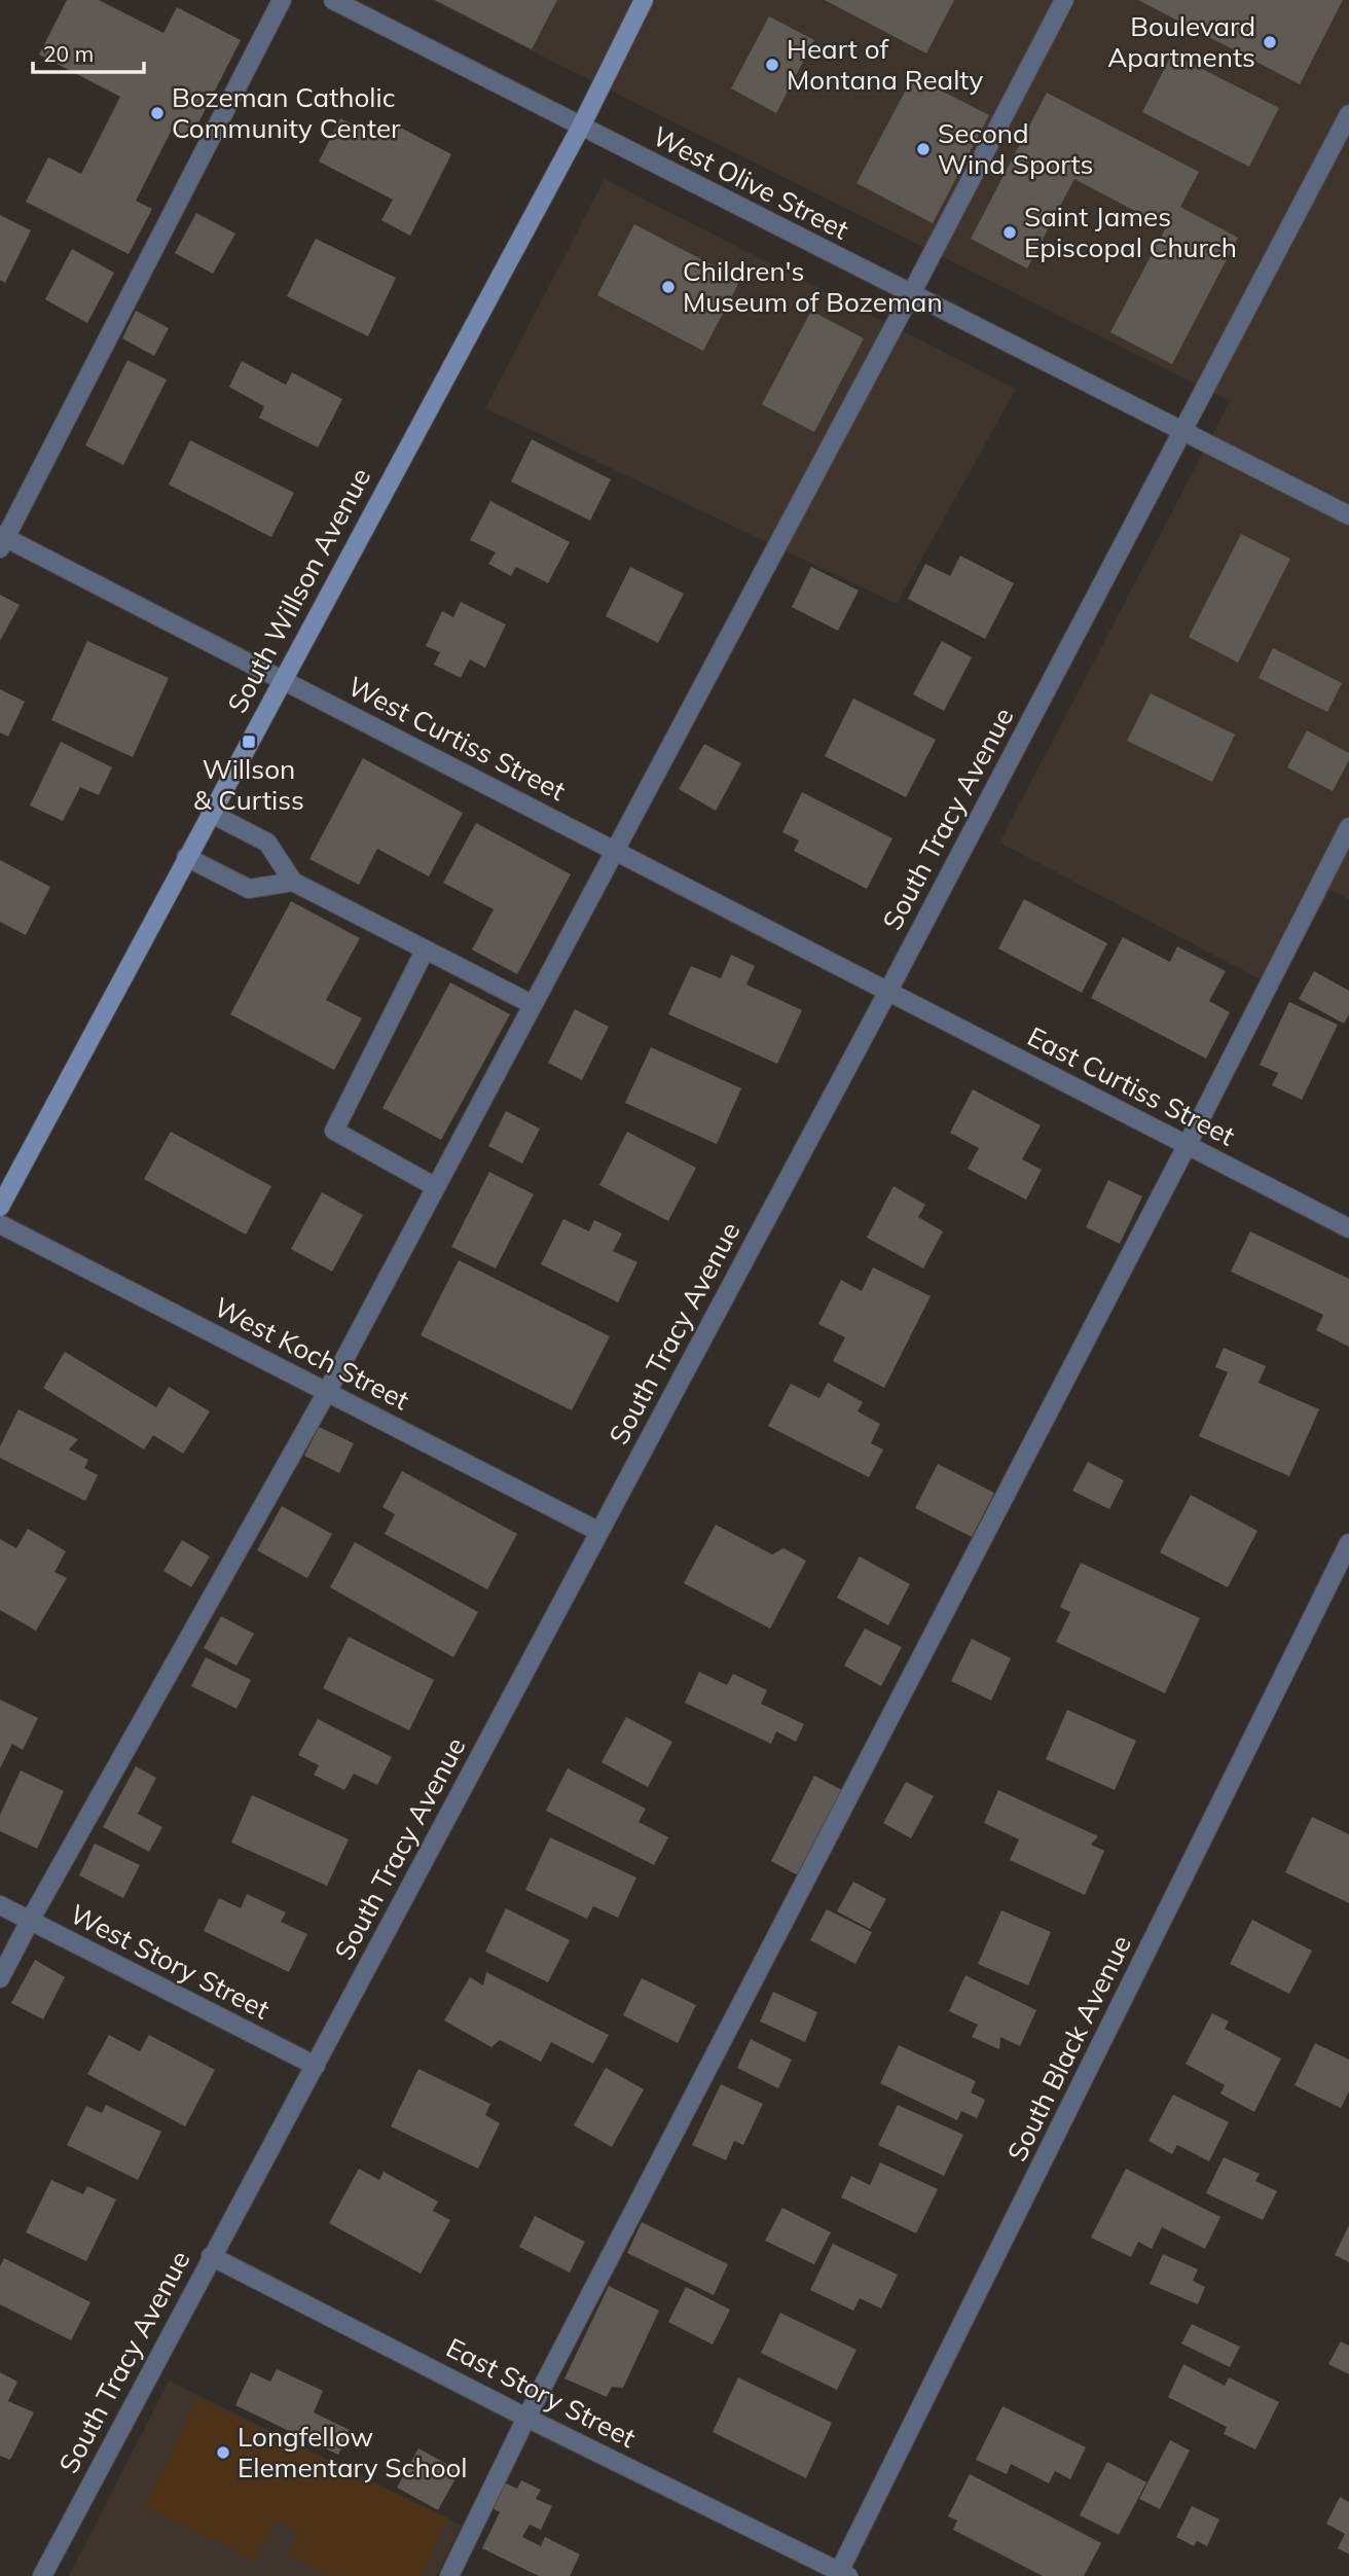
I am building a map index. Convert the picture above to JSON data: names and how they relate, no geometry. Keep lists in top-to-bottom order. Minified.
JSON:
{"streets":{"main road":["South Willson Avenue"],"street":["West Olive Street","West Curtiss Street","South Tracy Avenue","East Curtiss Street","West Koch Street","West Story Street","South Black Avenue","East Story Street"]},"crossings":[["West Olive Street","South Willson Avenue"],["West Olive Street","South Tracy Avenue"],["South Willson Avenue","West Curtiss Street"],["West Curtiss Street","South Tracy Avenue"],["West Curtiss Street","East Curtiss Street"],["South Tracy Avenue","East Curtiss Street"],["South Tracy Avenue","West Koch Street"],["South Tracy Avenue","West Story Street"],["South Tracy Avenue","East Story Street"],["South Black Avenue","East Story Street"]],"places":{"other":["Boulevard Apartments","Heart of Montana Realty","Bozeman Catholic Community Center","Second Wind Sports","Saint James Episcopal Church","Children's Museum of Bozeman","Longfellow Elementary School"],"transit":["Willson & Curtiss"]},"scale_bar":"20 m"}
